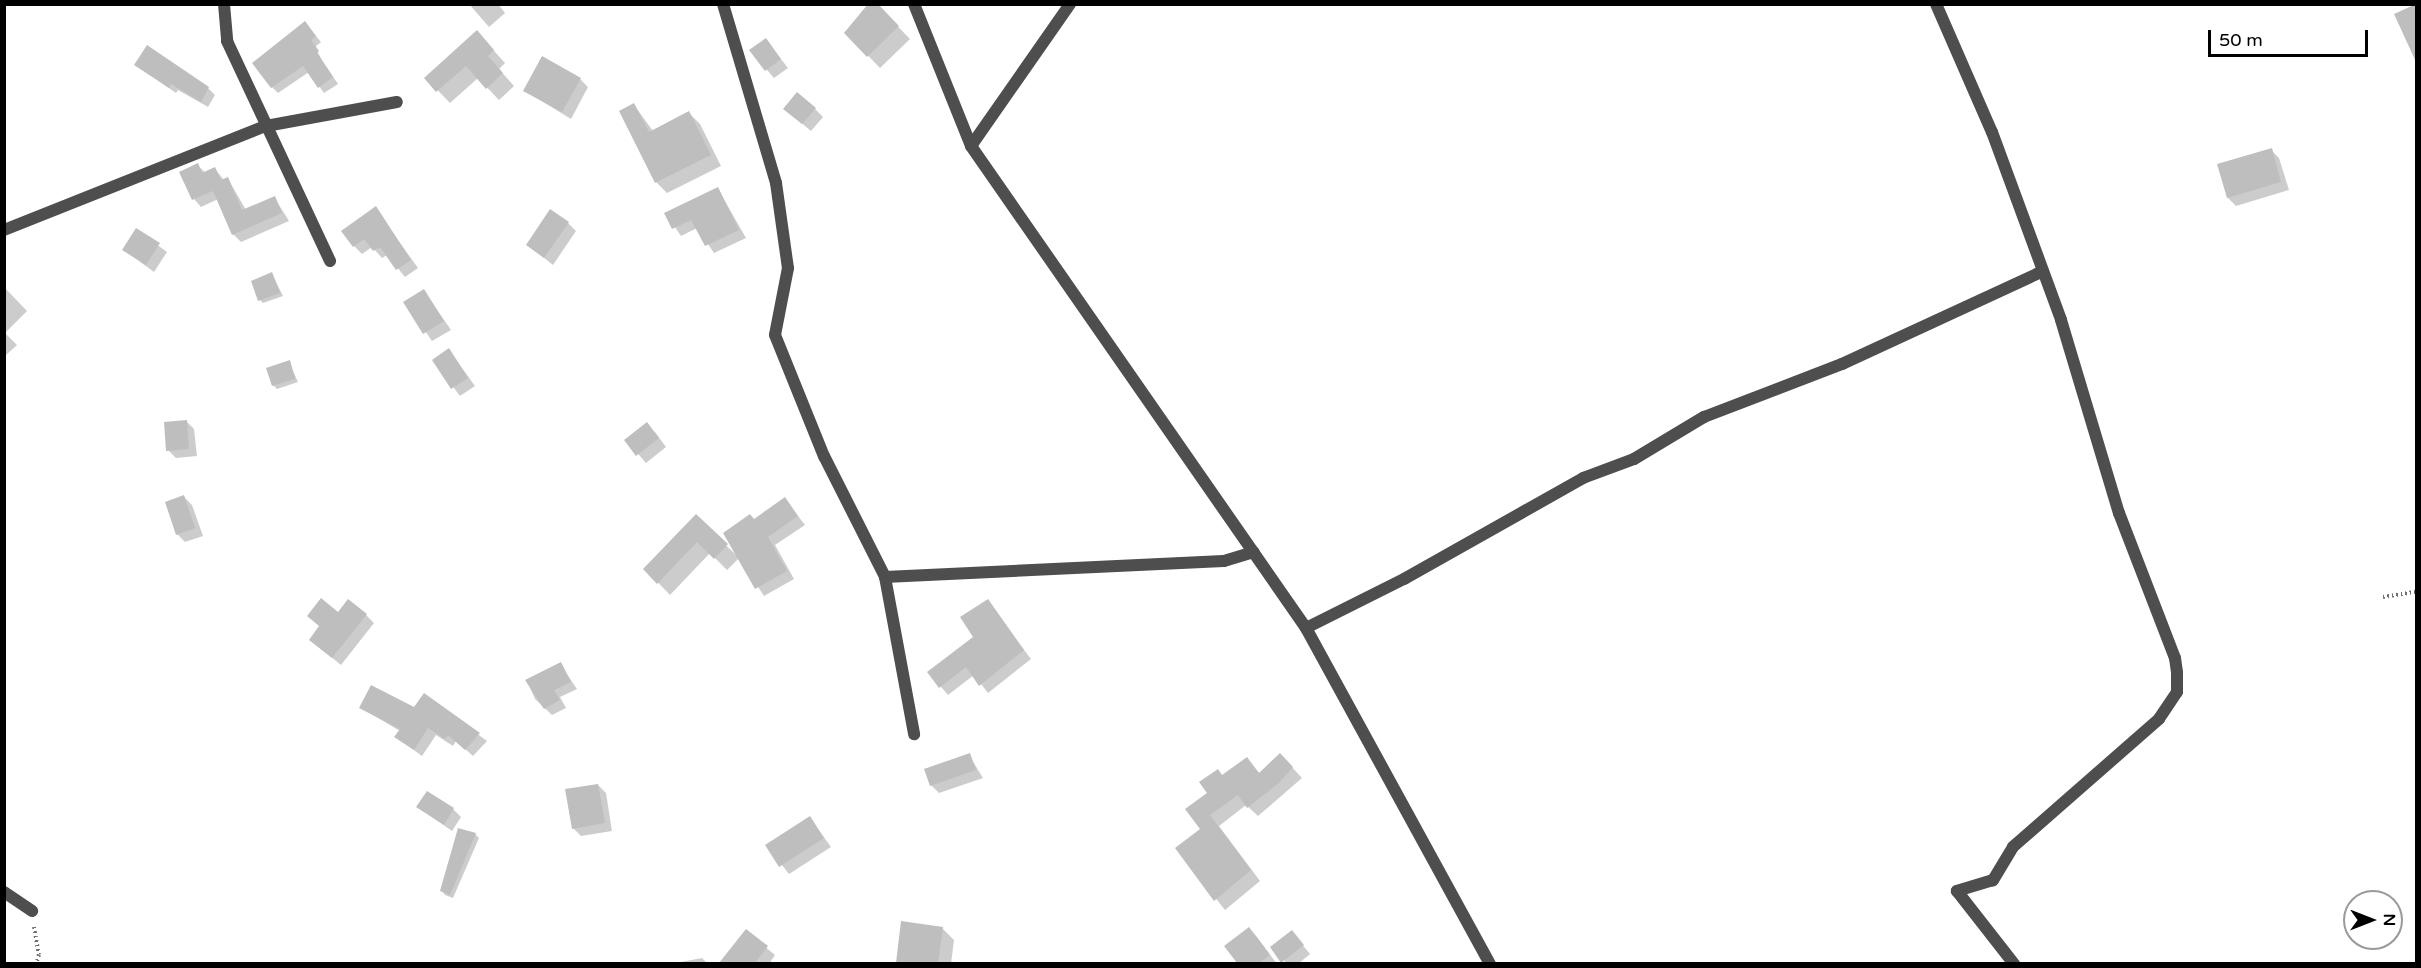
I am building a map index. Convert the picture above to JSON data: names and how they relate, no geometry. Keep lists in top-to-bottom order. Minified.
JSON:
{"scale_bar":"50 m","north":"right"}
